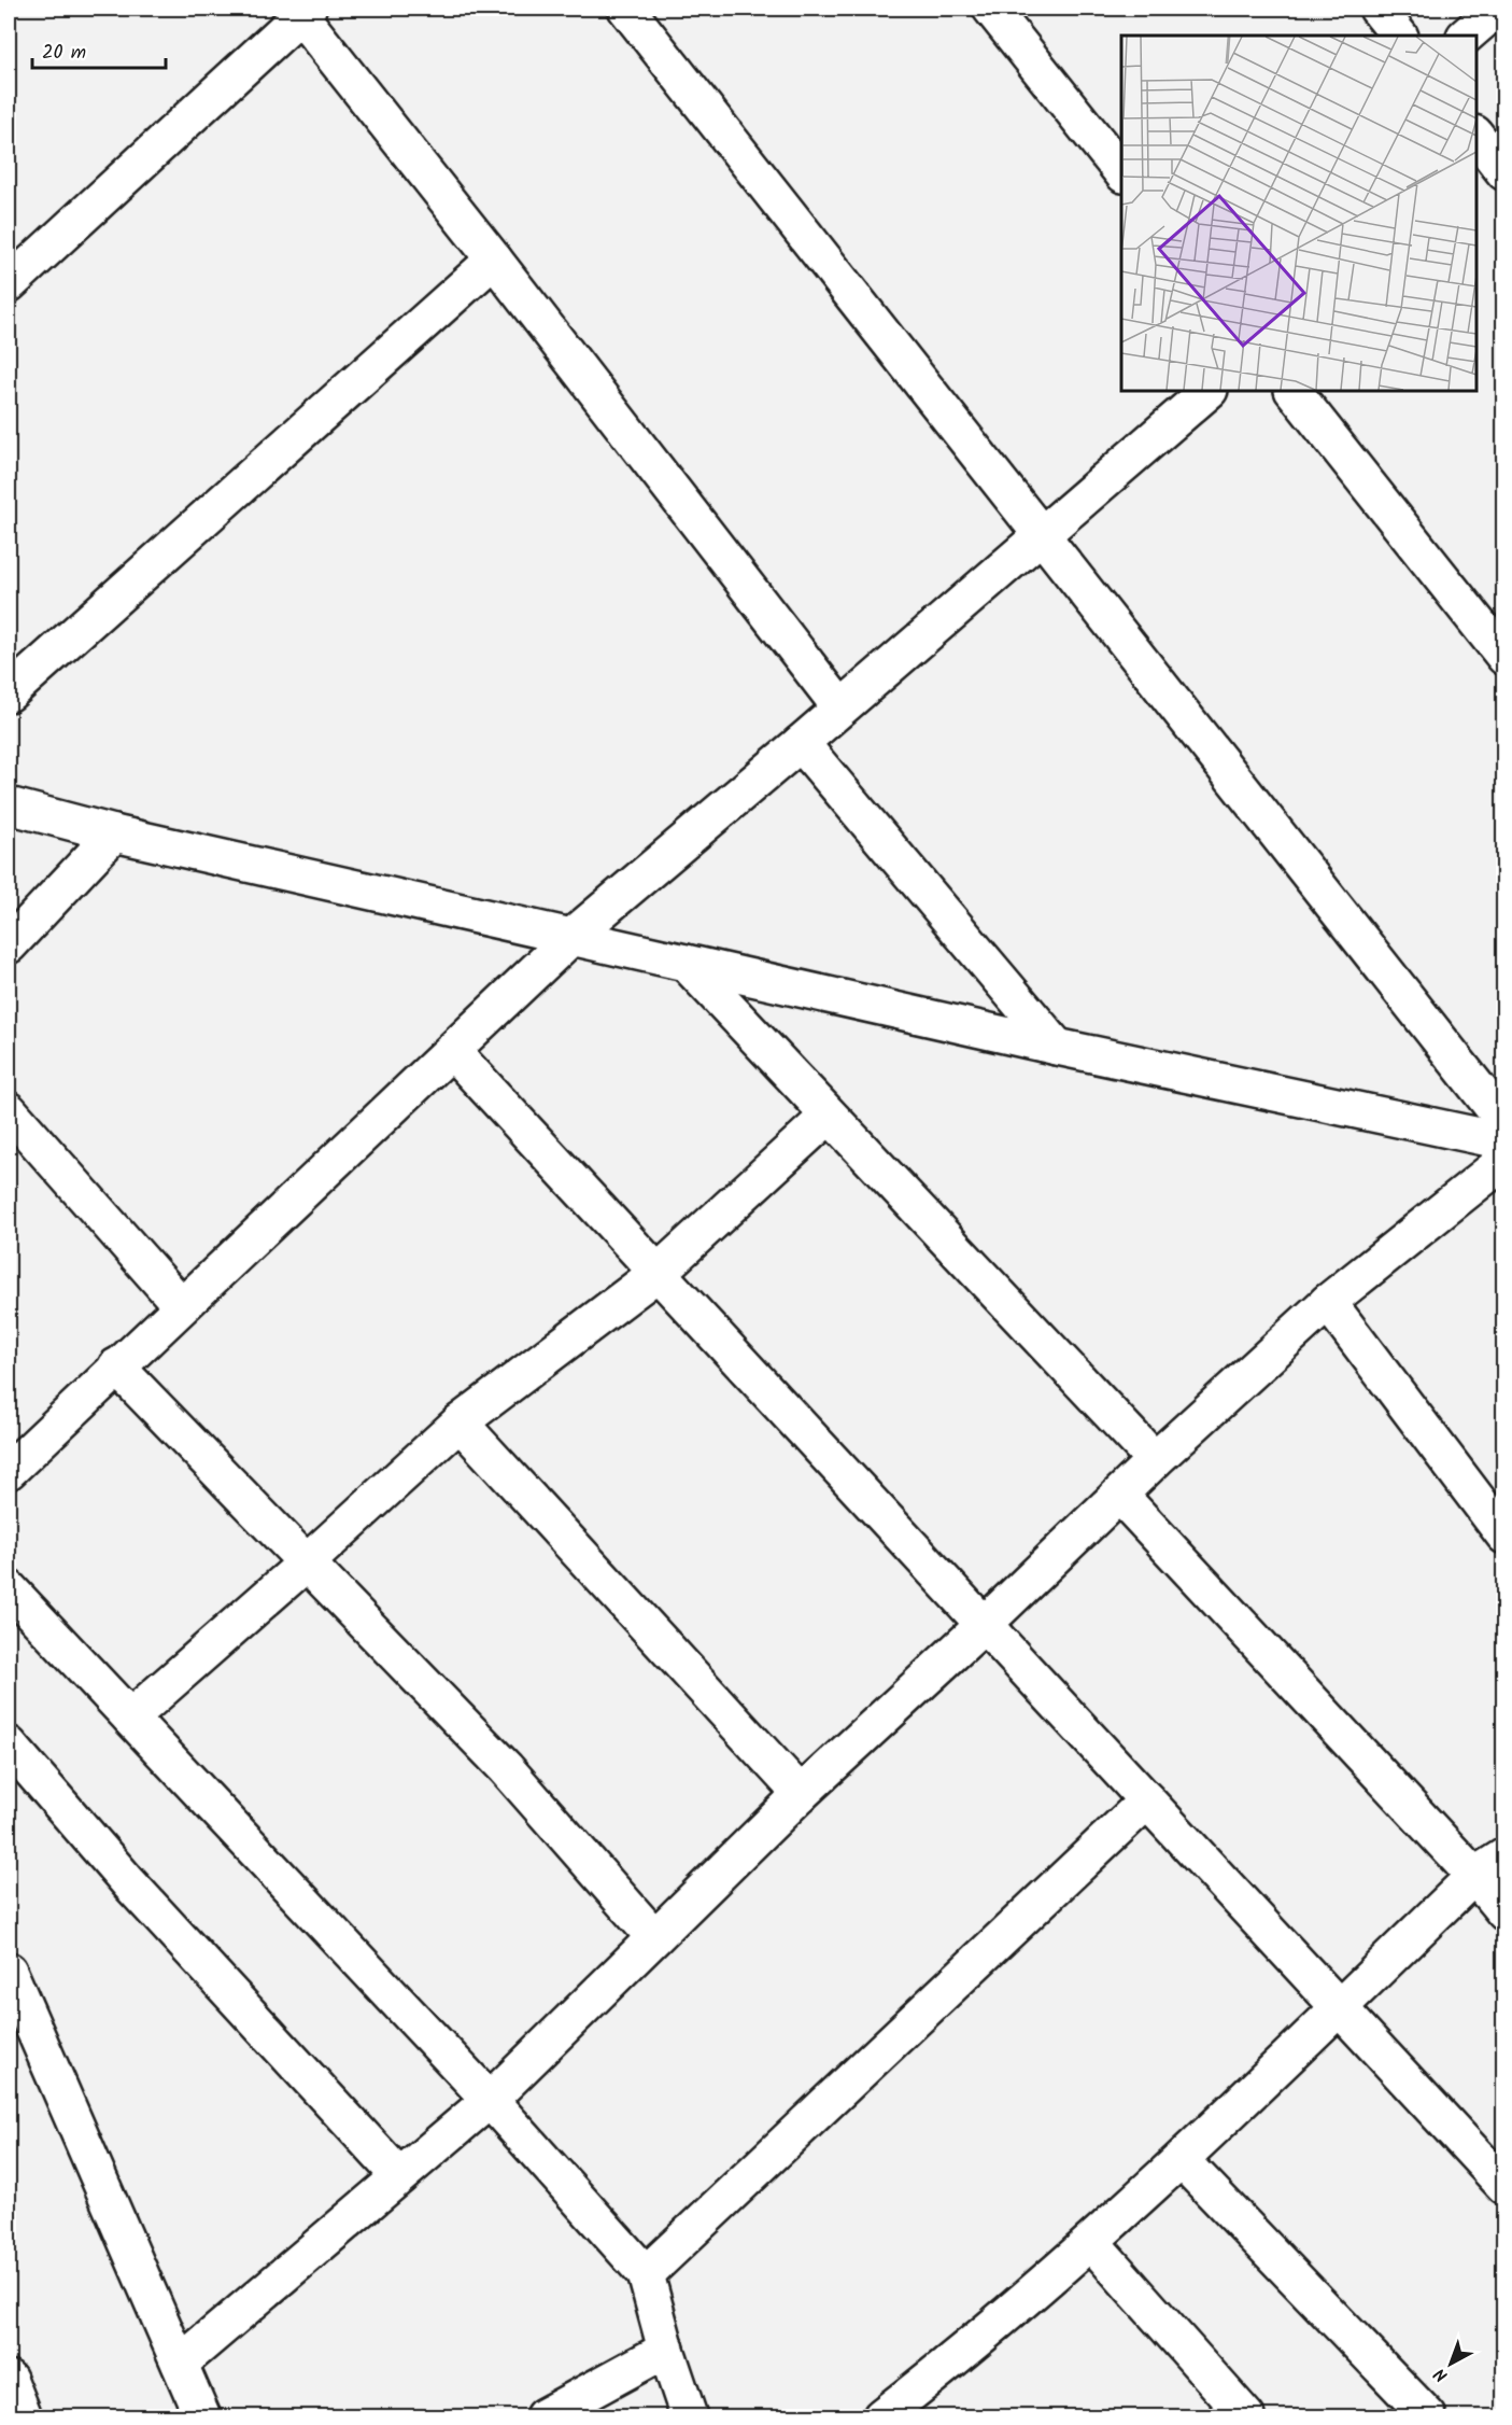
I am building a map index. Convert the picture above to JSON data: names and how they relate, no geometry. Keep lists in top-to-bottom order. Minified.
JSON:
{"scale_bar":"20 m","north":"bottom left"}
